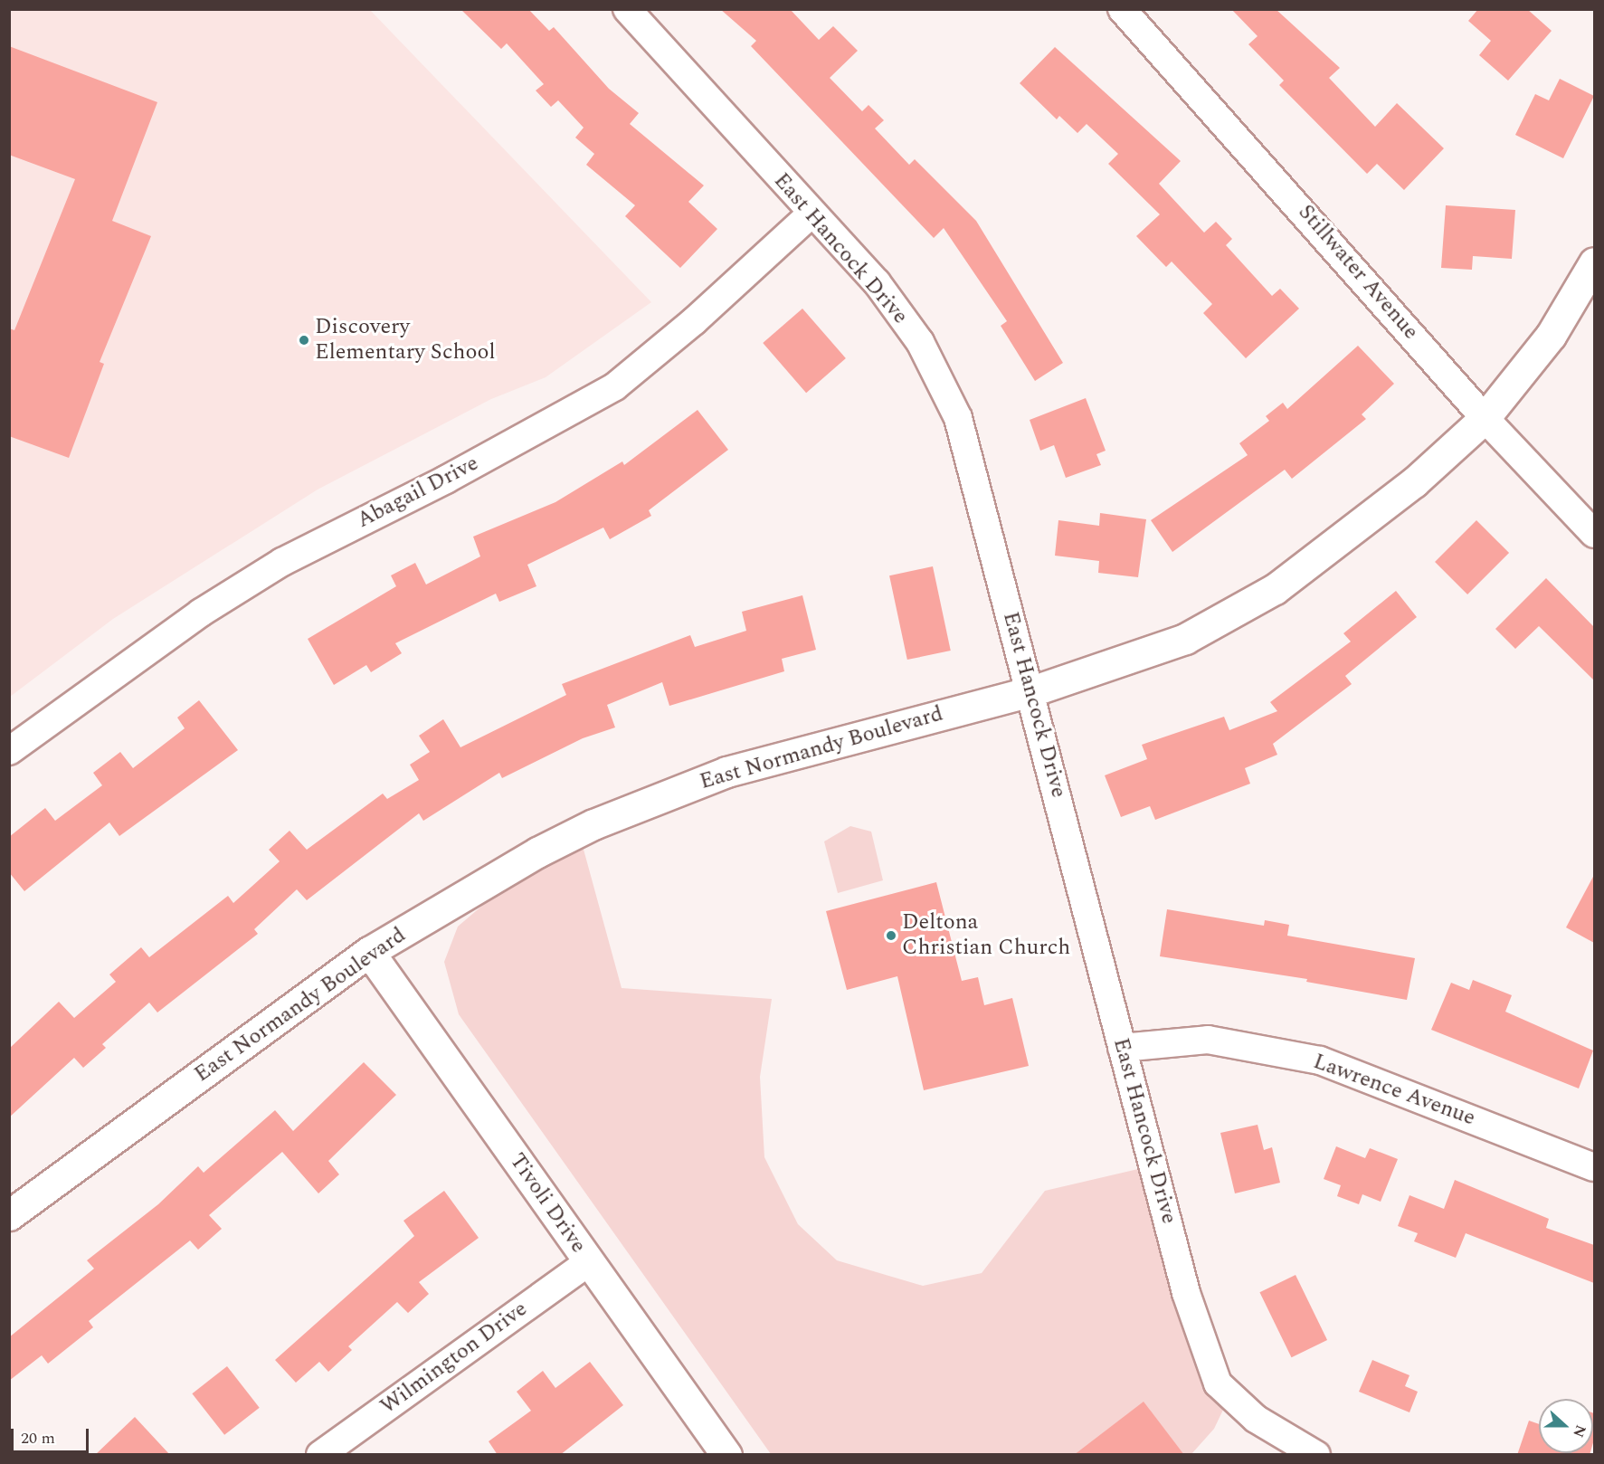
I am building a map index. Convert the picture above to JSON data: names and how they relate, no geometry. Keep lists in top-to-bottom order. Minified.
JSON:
{"streets":{"street":["East Hancock Drive","Stillwater Avenue","Abagail Drive","East Normandy Boulevard","Lawrence Avenue","Tivoli Drive","Wilmington Drive"]},"crossings":[["East Hancock Drive","Abagail Drive"],["East Hancock Drive","East Normandy Boulevard"],["East Hancock Drive","Lawrence Avenue"],["Stillwater Avenue","East Normandy Boulevard"],["East Normandy Boulevard","Tivoli Drive"],["Tivoli Drive","Wilmington Drive"]],"places":["Discovery Elementary School","Deltona Christian Church"],"scale_bar":"20 m","north":"right"}
